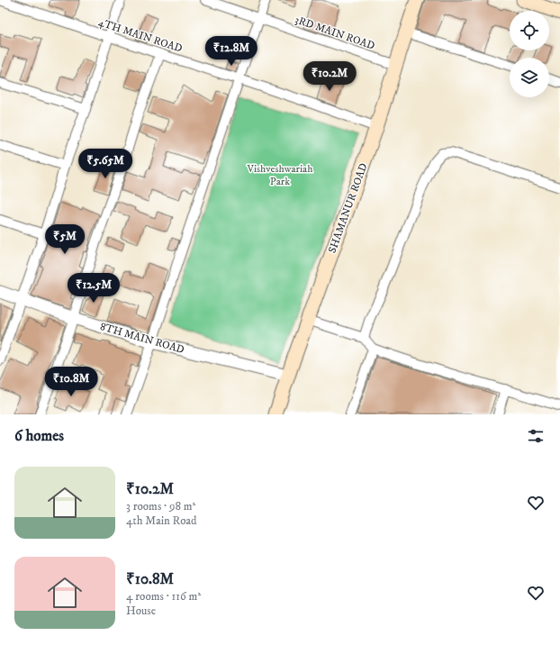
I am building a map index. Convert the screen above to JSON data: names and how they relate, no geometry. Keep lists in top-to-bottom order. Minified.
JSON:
{"streets":{"main road":["SHAMANUR ROAD"],"street":["3RD MAIN ROAD","4TH MAIN ROAD","8TH MAIN ROAD"]},"crossings":[["3RD MAIN ROAD","SHAMANUR ROAD"],["4TH MAIN ROAD","SHAMANUR ROAD"],["SHAMANUR ROAD","8TH MAIN ROAD"]],"parks":["Vishveshwariah Park"],"page":{"price":["₹12.8M","₹10.2M","₹5.65M","₹5M","₹12.5M","₹10.8M"],"heading":"6 homes","list":[{"name":"₹10.2M","note":"3 rooms · 98 m² · 4th Main Road"},{"name":"₹10.8M","note":"4 rooms · 116 m² · House"}]}}
